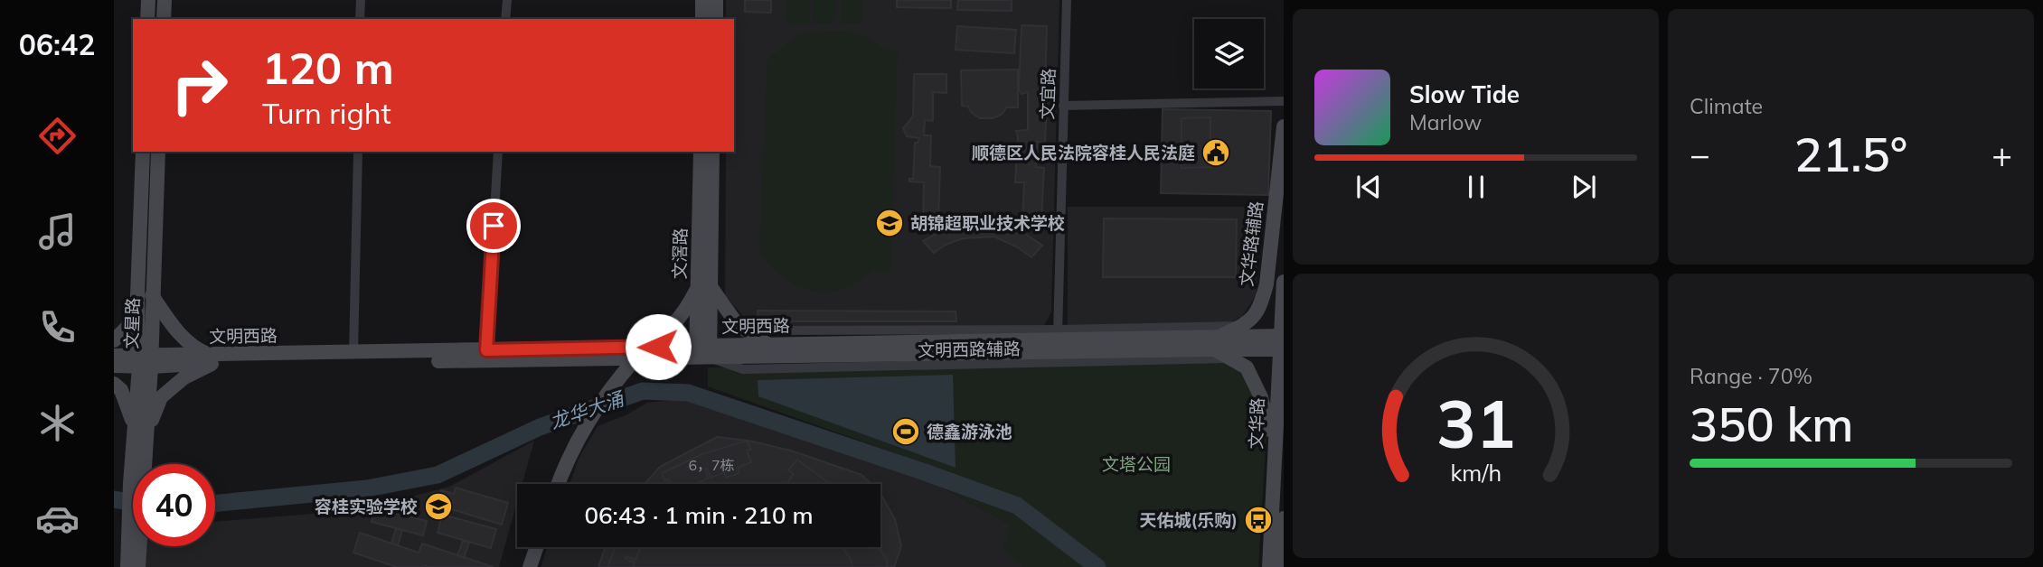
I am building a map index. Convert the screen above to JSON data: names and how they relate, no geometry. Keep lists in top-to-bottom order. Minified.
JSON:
{"streets":{"street":["文宜路","文华路辅路","文滘路","文星路","文明西路","文明西路辅路","文华路"]},"crossings":[["文宜路","文明西路"],["文宜路","文明西路辅路"],["文华路辅路","文明西路"],["文华路辅路","文明西路辅路"],["文滘路","文明西路"],["文滘路","文明西路辅路"],["文星路","文明西路"],["文明西路","文明西路辅路"],["文明西路","文华路"]],"water":["龙华大涌"],"parks":["文塔公园"],"places":{"public building":["顺德区人民法院容桂人民法庭"],"school or university":["胡锦超职业技术学校","容桂实验学校"],"sports":["德鑫游泳池"],"bus stop":["天佑城(乐购)"]},"house_numbers":["6，7栋"],"page":{"tabs":"06:42","tile":["Climate",["Range · 70%","350 km"]],"turn":["120 m","Turn right"],"song":["Slow Tide","Marlow"],"heat":["−","21.5°","+"],"limit":"40","trip":"06:43 · 1 min · 210 m","gauge":["31","km/h"]}}
